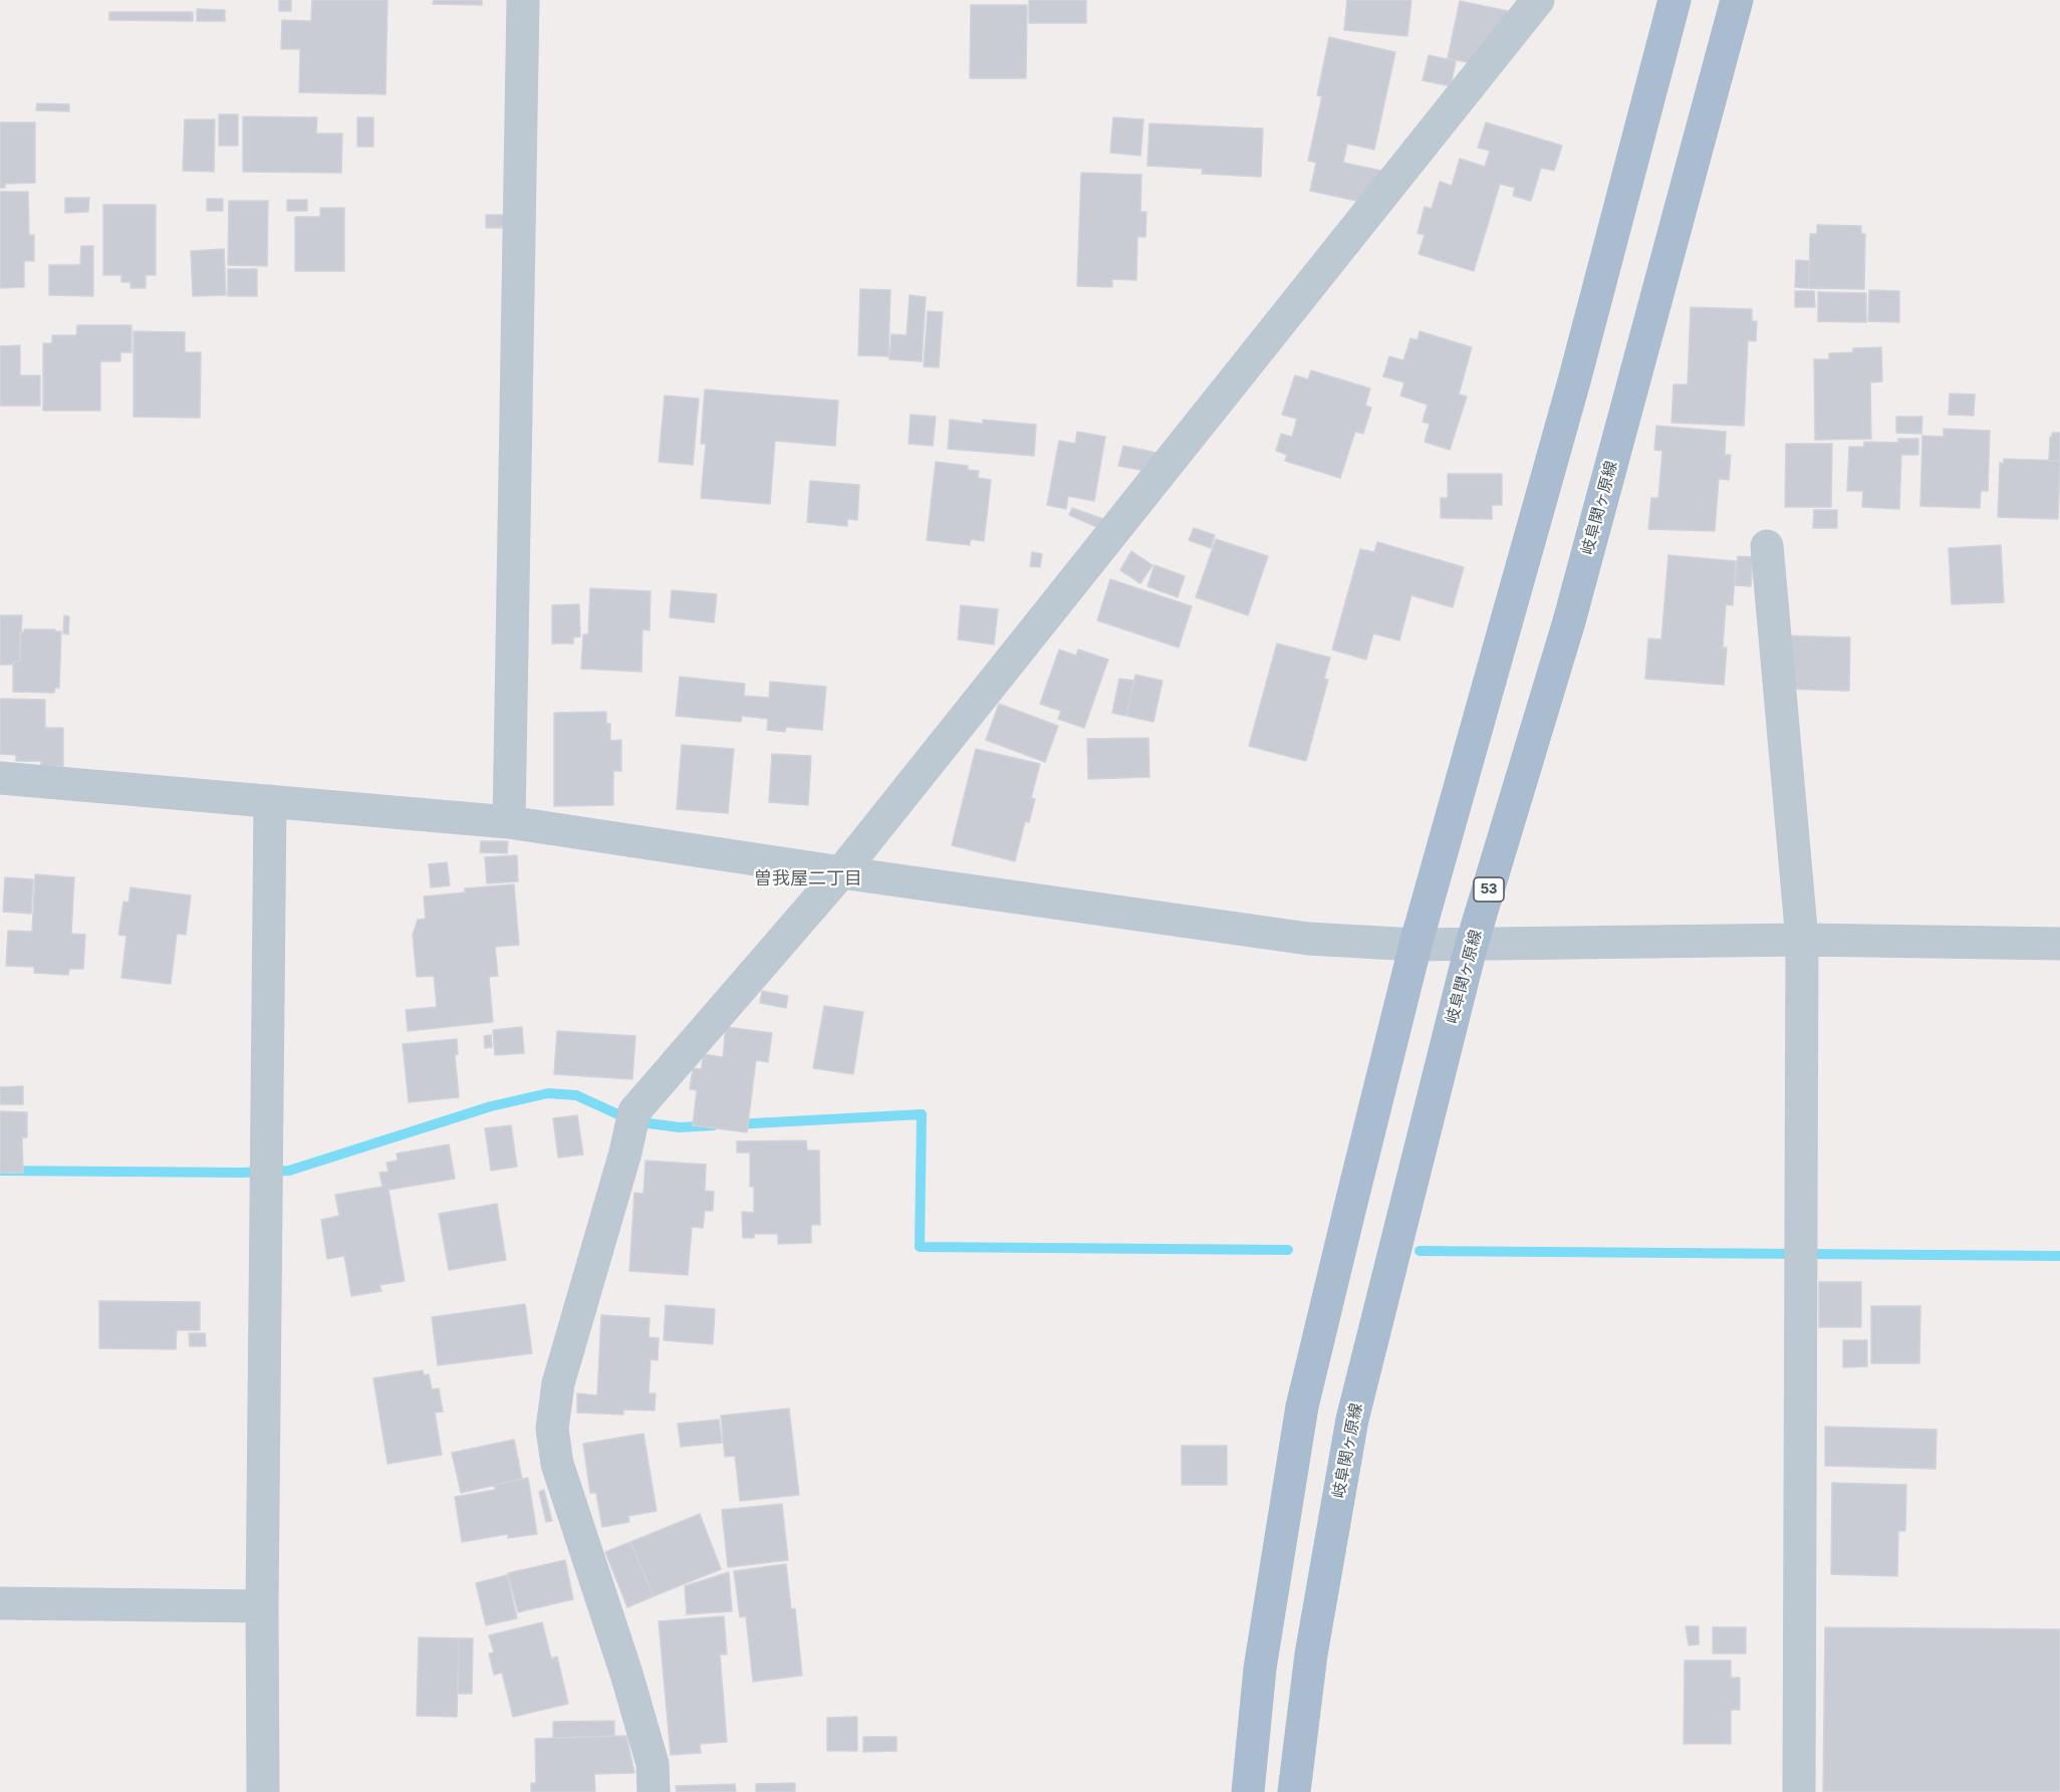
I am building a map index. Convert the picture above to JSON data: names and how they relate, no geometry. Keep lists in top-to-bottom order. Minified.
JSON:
{"streets":{"main road":["岐阜関ヶ原線","53"]},"districts":["曽我屋二丁目"]}
